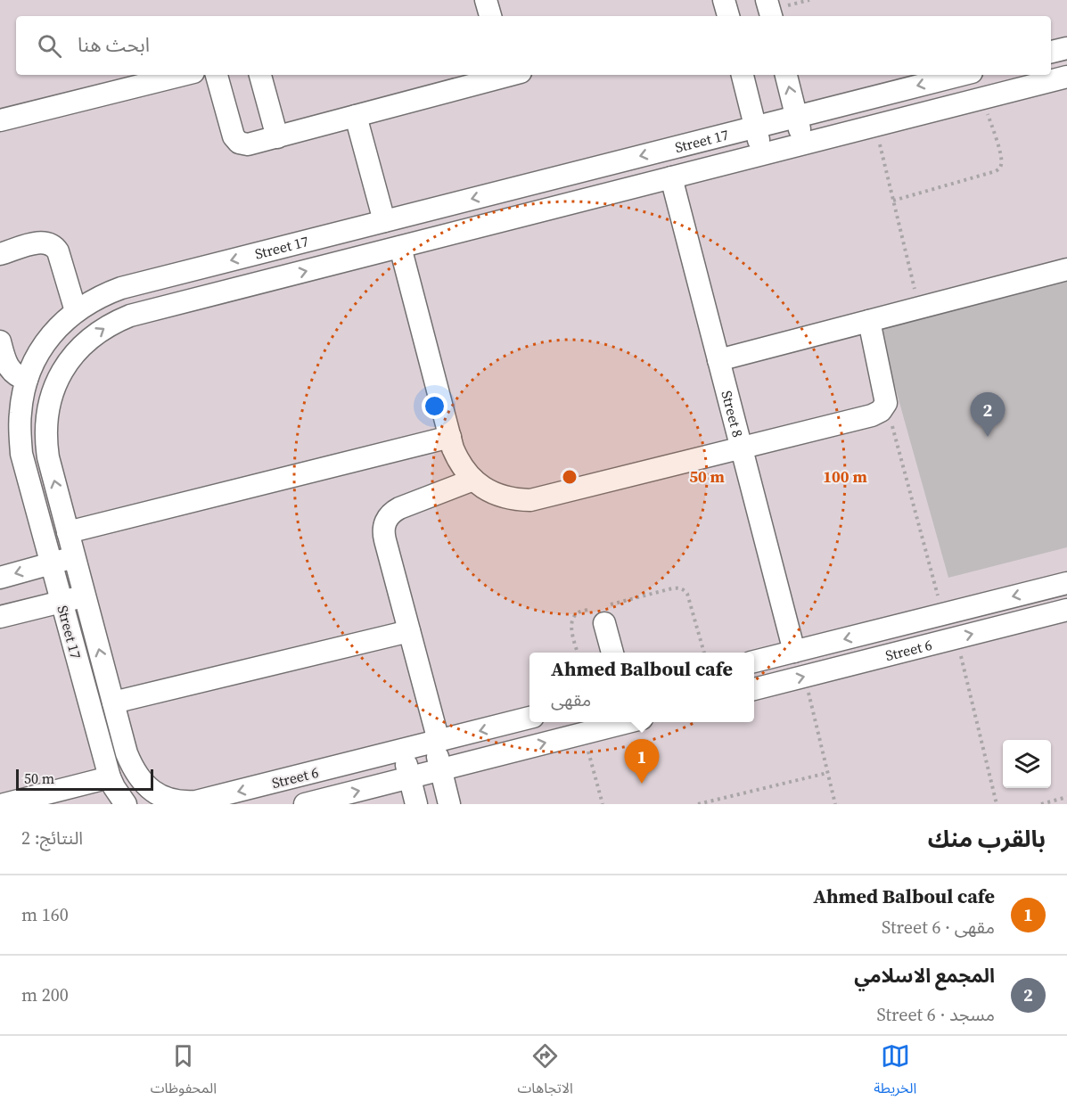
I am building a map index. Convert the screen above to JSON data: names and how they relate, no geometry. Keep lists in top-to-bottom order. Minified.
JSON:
{"streets":{"street":["Street 17","Street 8","Street 6"]},"crossings":[["Street 17","Street 8"],["Street 17","Street 6"],["Street 8","Street 6"]],"scale_bar":"50 m","page":{"search":"ابحث هنا","pins":["2","1"],"popup":["Ahmed Balboul cafe","مقهى"],"scale":"50 m","heading":["بالقرب منك","النتائج: 2"],"list":[{"mark":"1","name":"Ahmed Balboul cafe","note":"مقهى · Street 6","value":"160 m"},{"mark":"2","name":"المجمع الاسلامي","note":"مسجد · Street 6","value":"200 m"}],"nav":["الخريطة","الاتجاهات","المحفوظات"]},"rings":["50 m","100 m"]}
